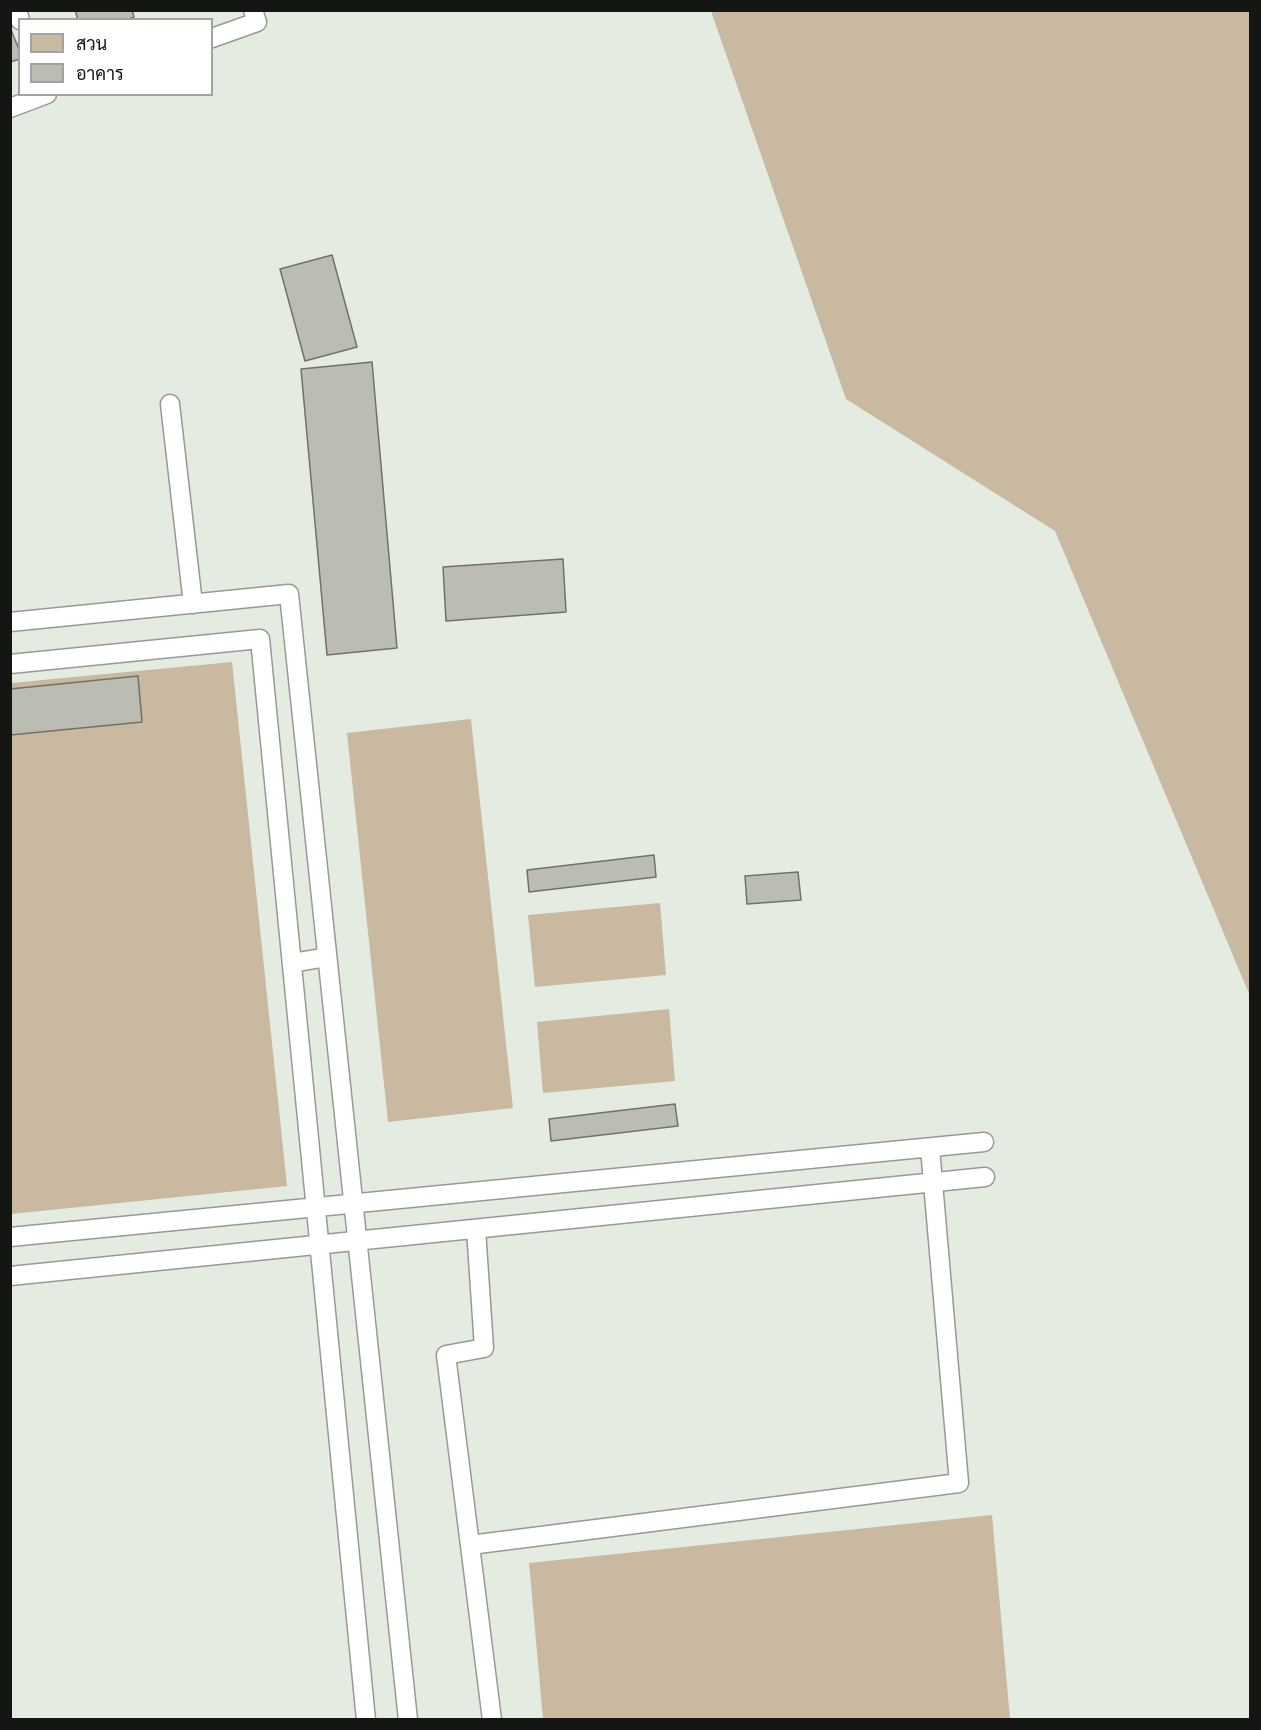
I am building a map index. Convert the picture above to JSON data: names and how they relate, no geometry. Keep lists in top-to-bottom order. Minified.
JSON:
{"legend":["สวน","อาคาร"]}
